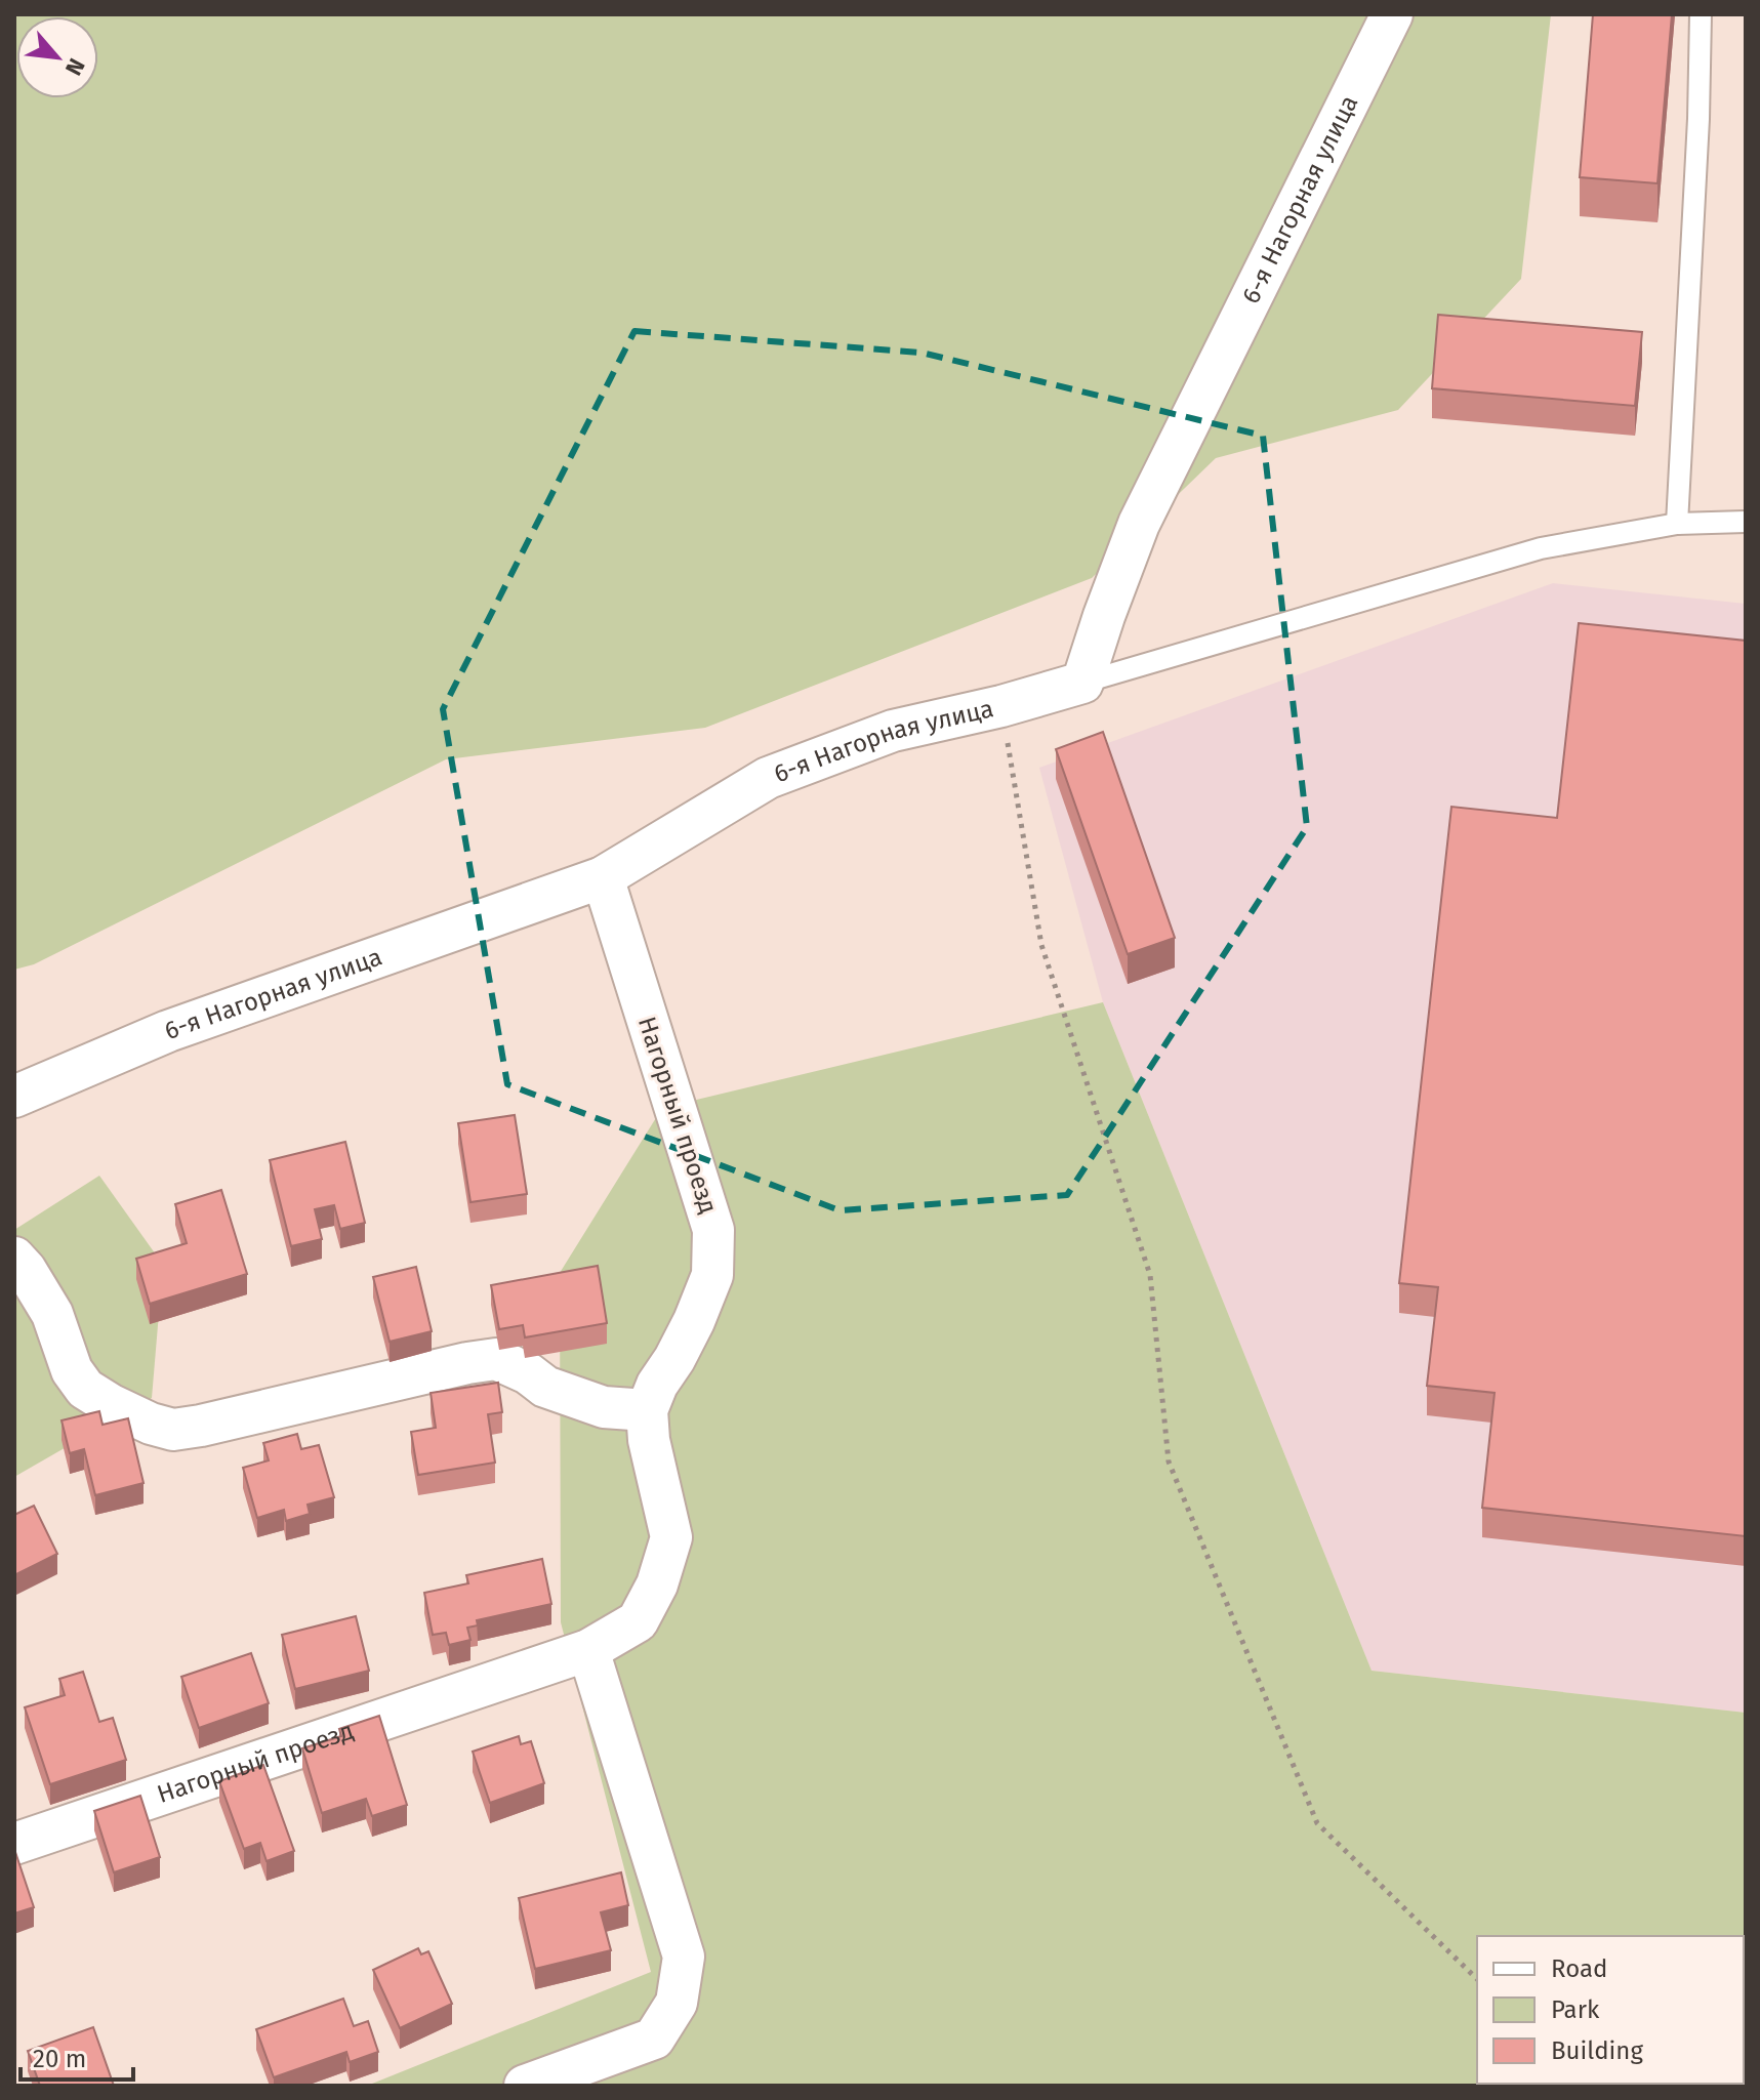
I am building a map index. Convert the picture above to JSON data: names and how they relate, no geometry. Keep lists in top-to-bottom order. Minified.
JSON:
{"streets":{"street":["6-я Нагорная улица","Нагорный проезд"]},"crossings":[["6-я Нагорная улица","Нагорный проезд"]],"legend":["Road","Park","Building"],"scale_bar":"20 m","north":"bottom right"}
